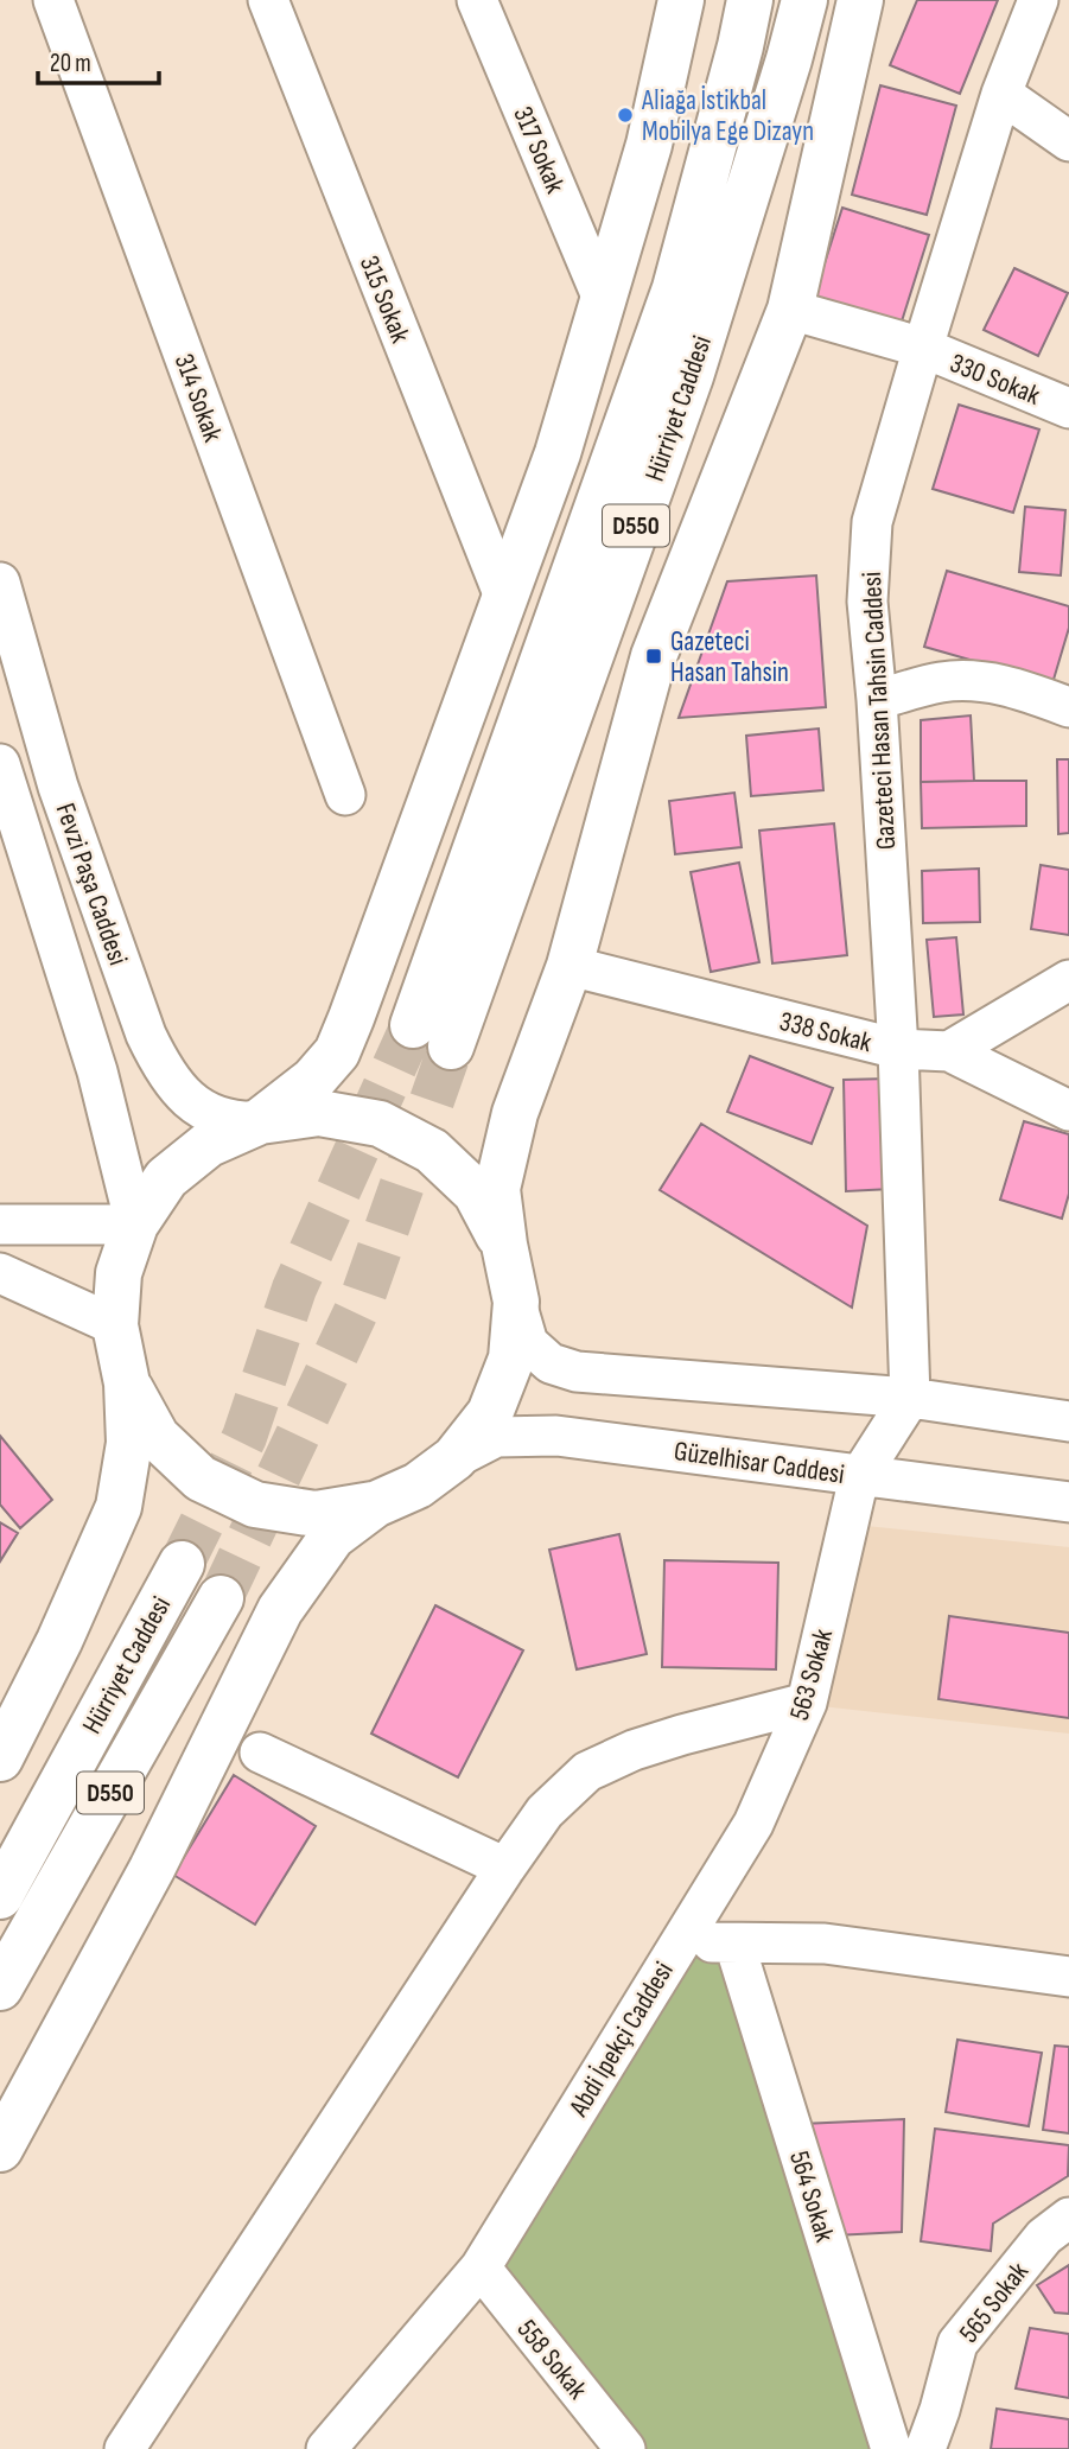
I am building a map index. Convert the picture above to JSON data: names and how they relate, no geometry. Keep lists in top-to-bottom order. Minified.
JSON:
{"streets":{"highway":["Hürriyet Caddesi","D550"],"street":["317 Sokak","315 Sokak","330 Sokak","314 Sokak","Gazeteci Hasan Tahsin Caddesi","Fevzi Paşa Caddesi","338 Sokak","Güzelhisar Caddesi","563 Sokak","Abdi İpekçi Caddesi","564 Sokak","565 Sokak","558 Sokak"]},"crossings":[["330 Sokak","Gazeteci Hasan Tahsin Caddesi"],["Gazeteci Hasan Tahsin Caddesi","338 Sokak"],["Gazeteci Hasan Tahsin Caddesi","563 Sokak"],["Güzelhisar Caddesi","563 Sokak"],["563 Sokak","Abdi İpekçi Caddesi"],["Abdi İpekçi Caddesi","564 Sokak"],["Abdi İpekçi Caddesi","558 Sokak"]],"places":{"other":["Aliağa İstikbal Mobilya Ege Dizayn"],"transit":["Gazeteci Hasan Tahsin"]},"scale_bar":"20 m"}
